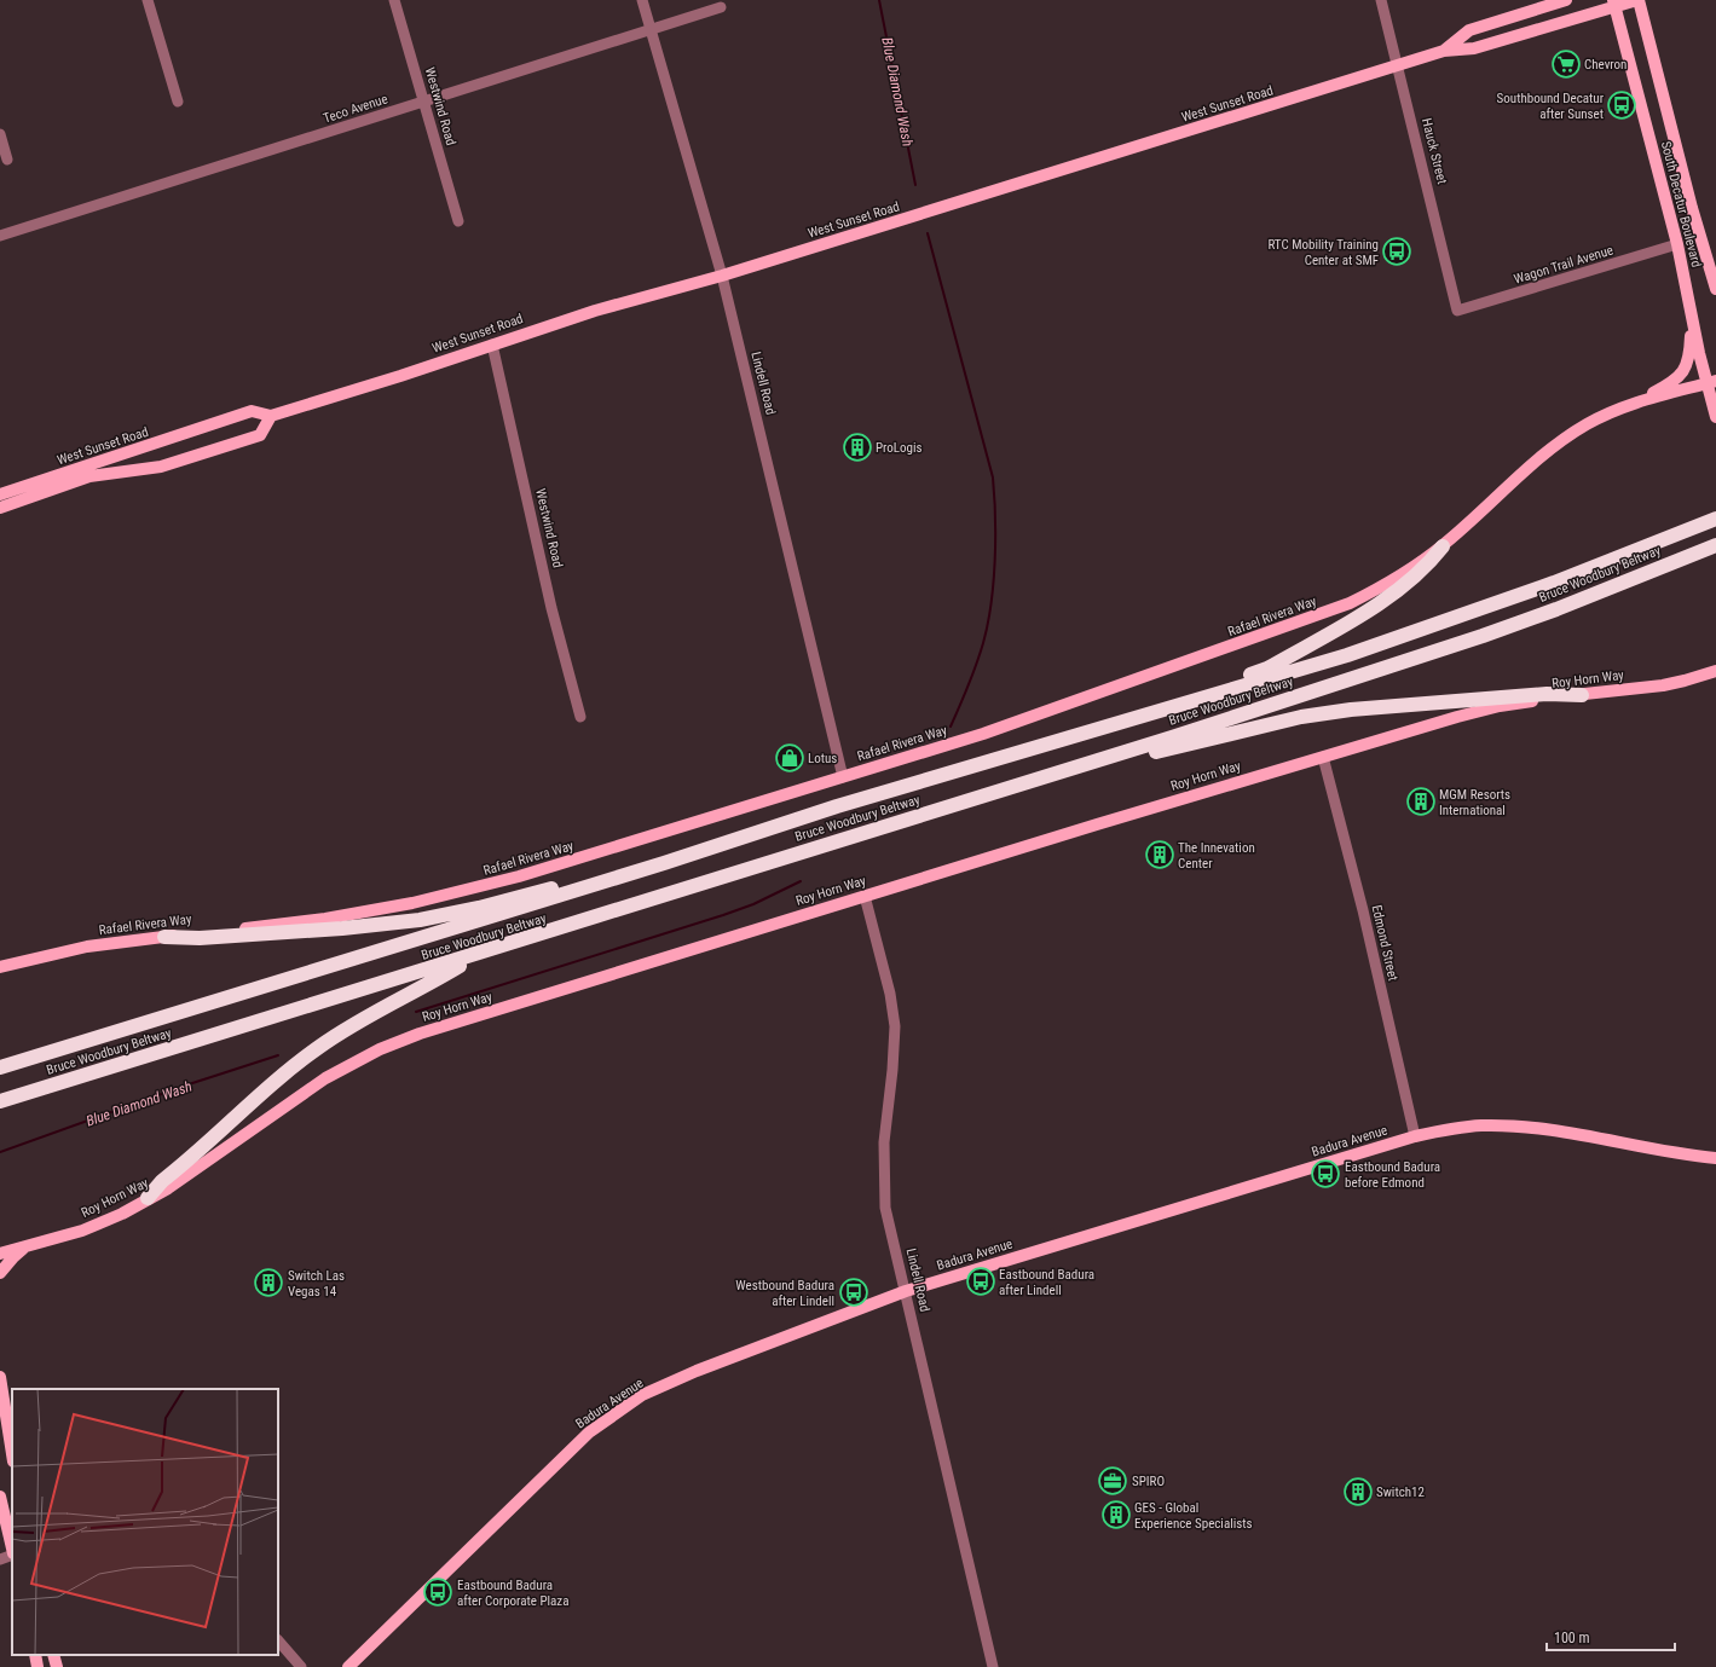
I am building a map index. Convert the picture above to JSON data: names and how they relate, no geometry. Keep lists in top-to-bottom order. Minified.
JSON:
{"streets":{"highway":["Bruce Woodbury Beltway"],"main road":["West Sunset Road","South Decatur Boulevard","Rafael Rivera Way","Roy Horn Way","Badura Avenue"],"street":["Westwind Road","Teco Avenue","Hauck Street","Wagon Trail Avenue","Lindell Road","Edmond Street"]},"crossings":[["West Sunset Road","Westwind Road"],["West Sunset Road","Hauck Street"],["West Sunset Road","South Decatur Boulevard"],["West Sunset Road","Lindell Road"],["Westwind Road","Teco Avenue"],["Teco Avenue","Lindell Road"],["Hauck Street","Wagon Trail Avenue"],["South Decatur Boulevard","Wagon Trail Avenue"],["South Decatur Boulevard","Rafael Rivera Way"],["Lindell Road","Rafael Rivera Way"],["Lindell Road","Roy Horn Way"],["Lindell Road","Badura Avenue"],["Roy Horn Way","Edmond Street"],["Edmond Street","Badura Avenue"]],"water":["Blue Diamond Wash"],"places":{"supermarket":["Chevron"],"bus stop":["Southbound Decatur after Sunset","RTC Mobility Training Center at SMF","Eastbound Badura before Edmond","Eastbound Badura after Lindell","Westbound Badura after Lindell","Eastbound Badura after Corporate Plaza"],"building":["ProLogis","MGM Resorts International","The Innevation Center","Switch Las Vegas 14","Switch12","GES - Global Experience Specialists"],"shop":["Lotus"],"office":["SPIRO"]},"scale_bar":"100 m"}
